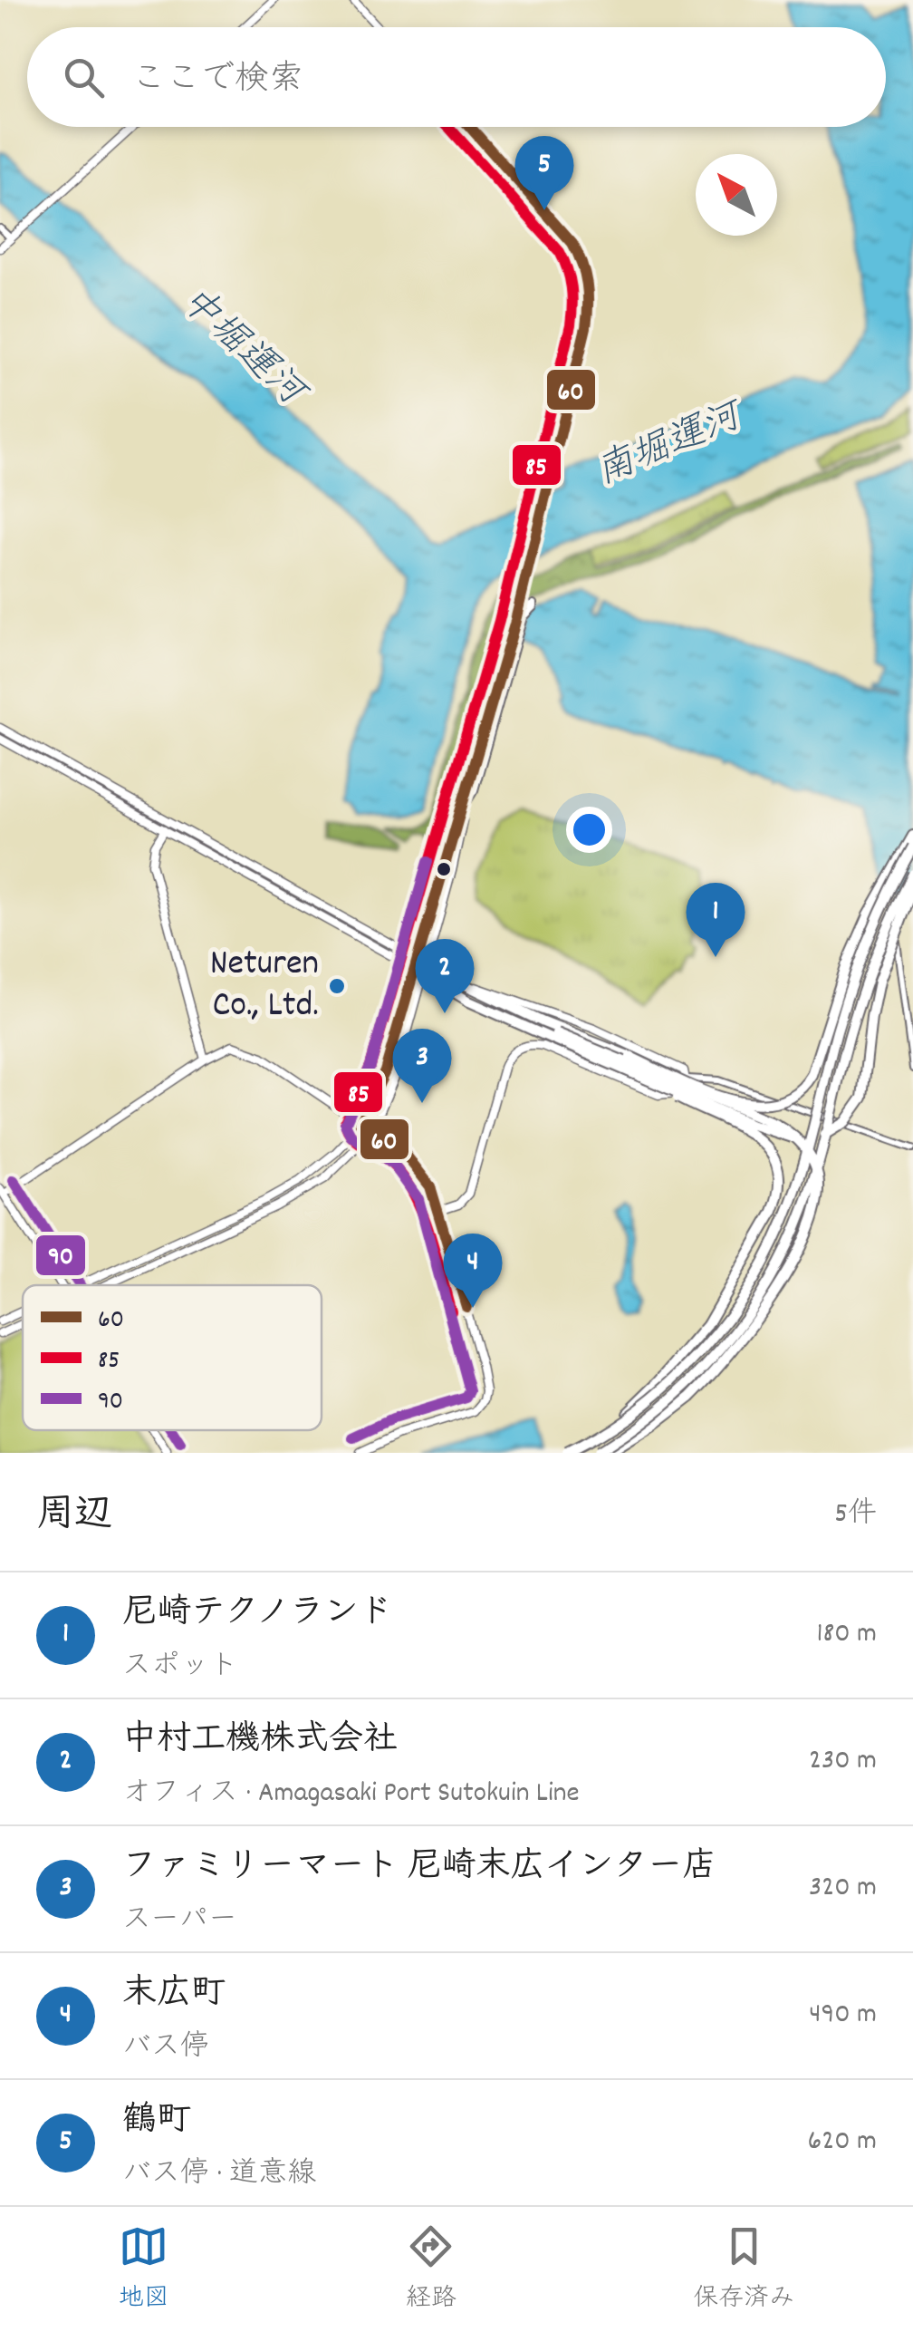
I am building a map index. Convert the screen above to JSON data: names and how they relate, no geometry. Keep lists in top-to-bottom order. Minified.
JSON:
{"water":["中堀運河","南堀運河"],"places":["Neturen Co., Ltd."],"lines":["transit line 60","transit line 85","transit line 90"],"legend":["60","85","90"],"north":"top left","page":{"search":"ここで検索","pins":["5","1","2","3","4"],"heading":["周辺","5件"],"list":[{"mark":"1","name":"尼崎テクノランド","note":"スポット","value":"180 m"},{"mark":"2","name":"中村工機株式会社","note":"オフィス · Amagasaki Port Sutokuin Line","value":"230 m"},{"mark":"3","name":"ファミリーマート 尼崎末広インター店","note":"スーパー","value":"320 m"},{"mark":"4","name":"末広町","note":"バス停","value":"490 m"},{"mark":"5","name":"鶴町","note":"バス停 · 道意線","value":"620 m"}],"nav":["地図","経路","保存済み"]}}
